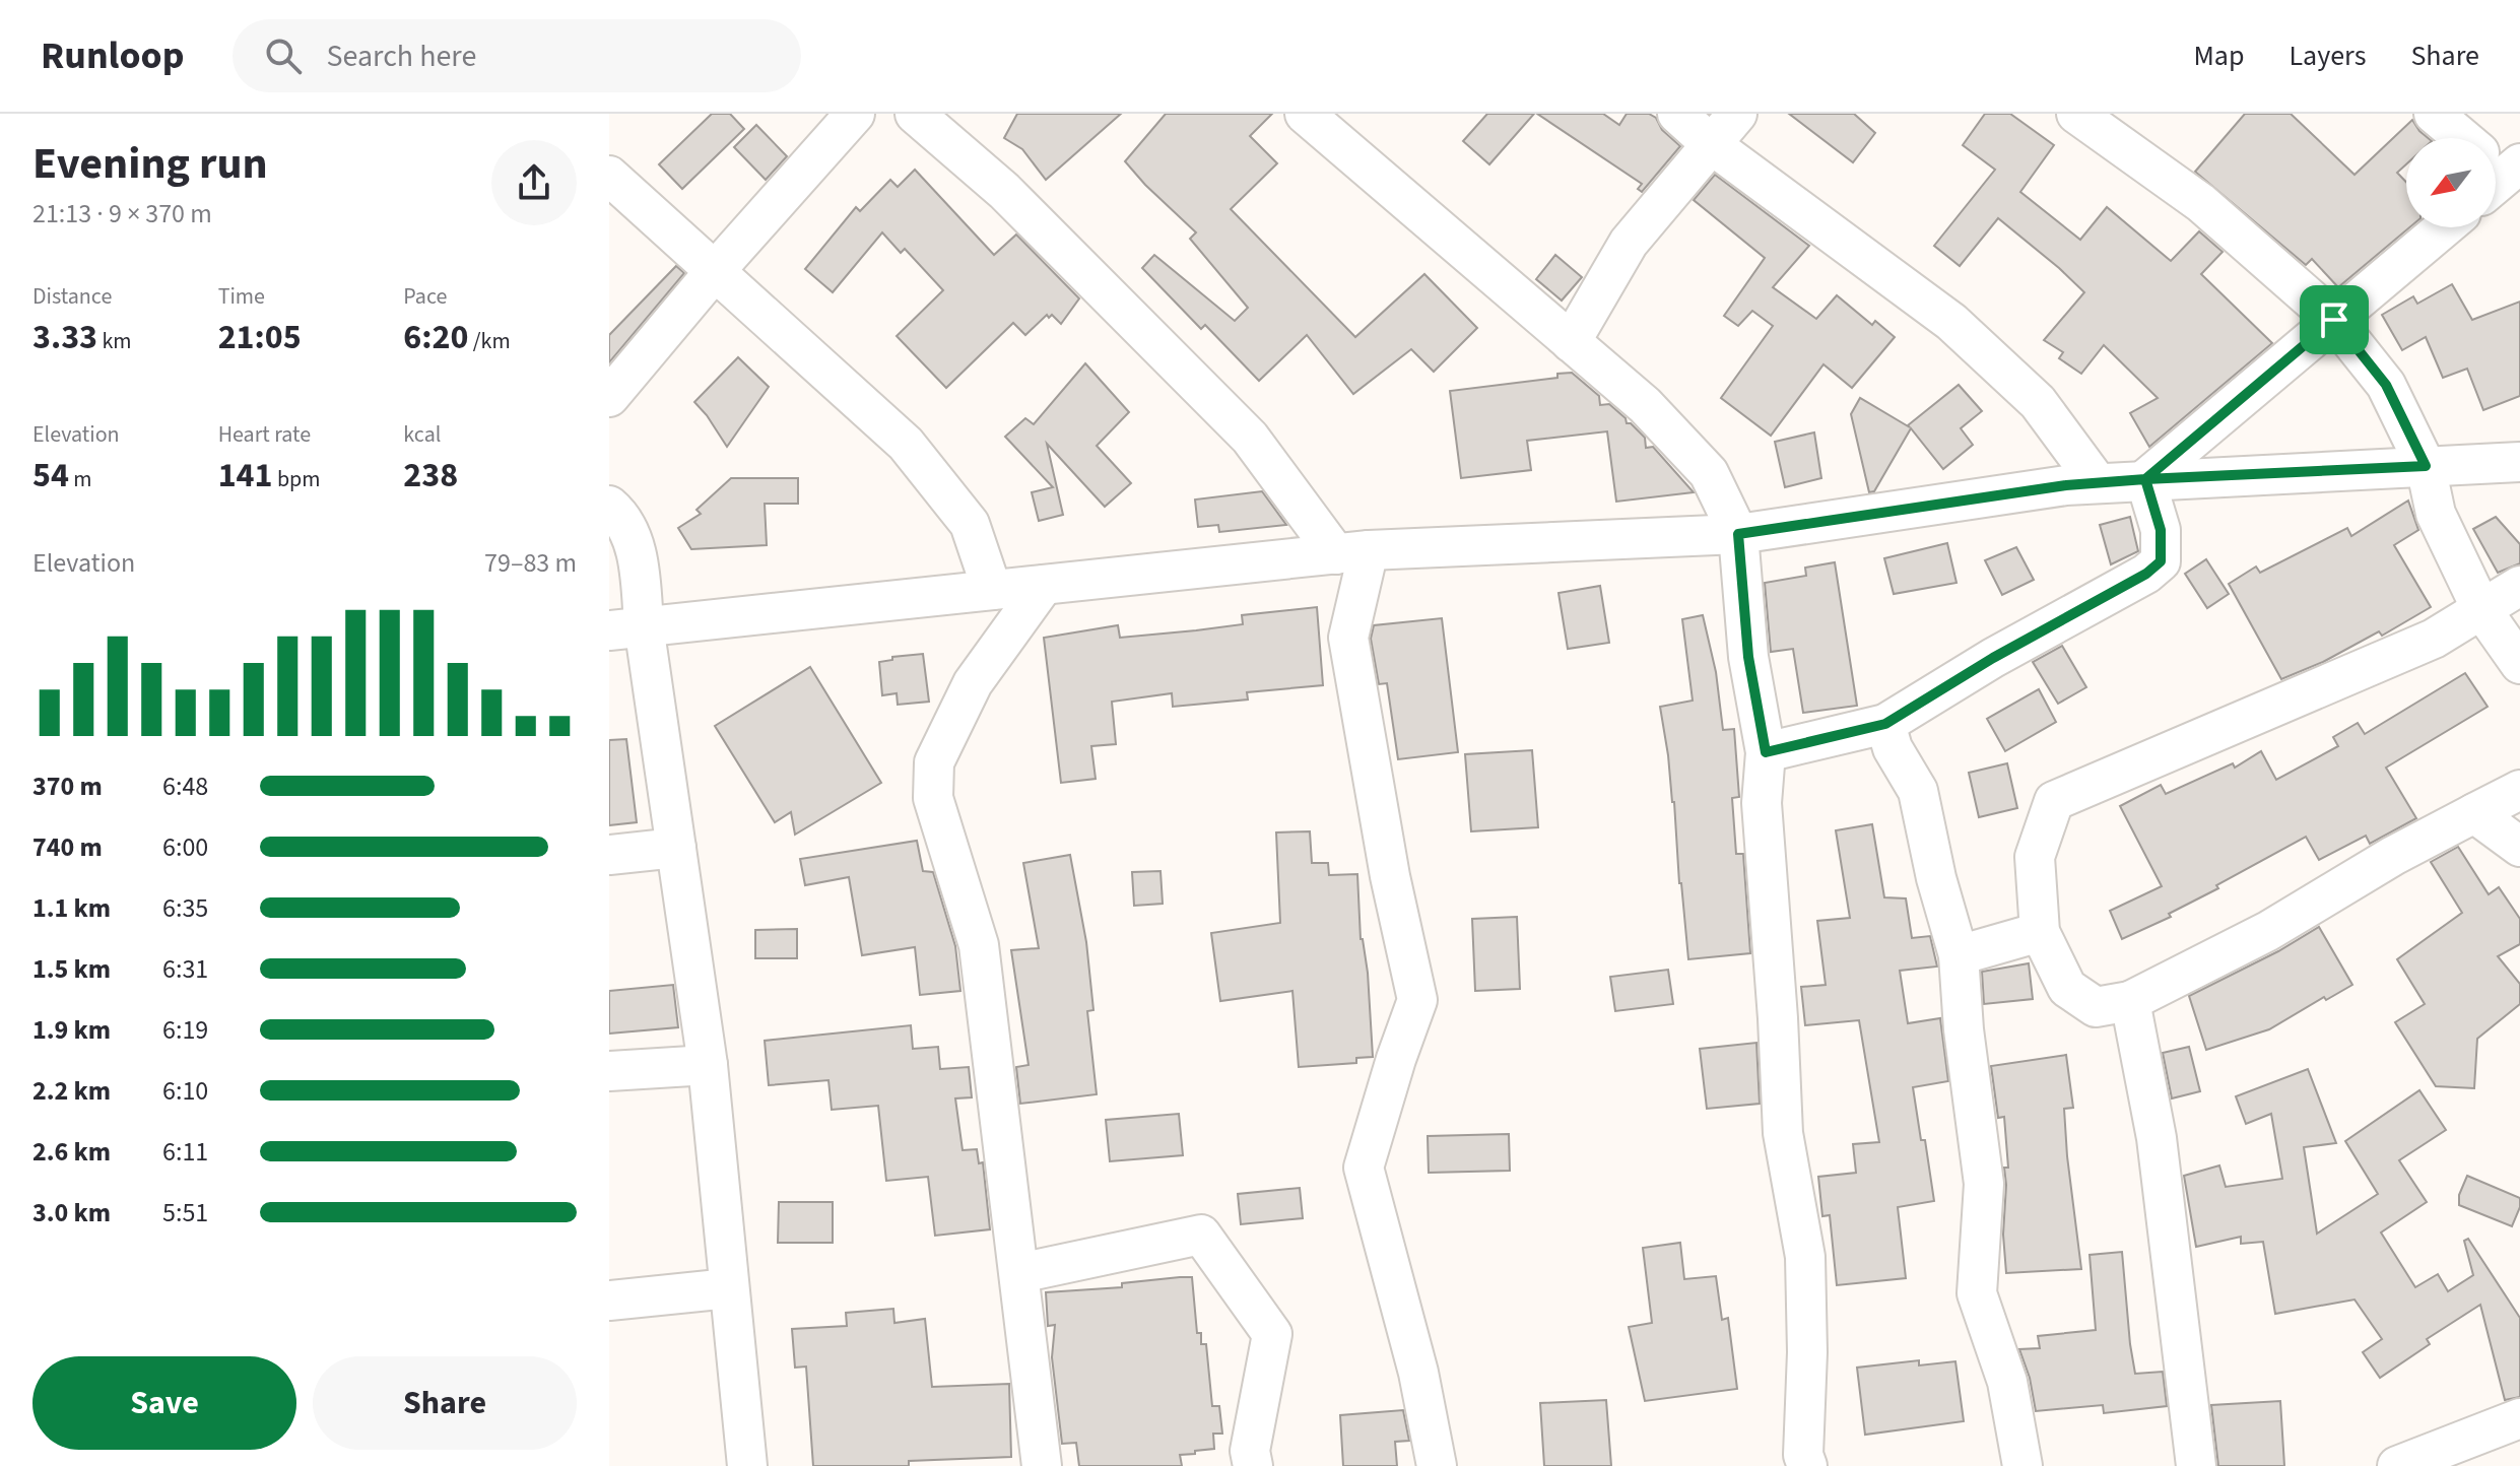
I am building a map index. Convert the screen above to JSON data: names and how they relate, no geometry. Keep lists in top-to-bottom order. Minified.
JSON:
{"north":"bottom left","page":{"header":"Runloop","search":"Search here","nav":["Map","Layers","Share"],"heading":["Evening run","21:13 · 9 × 370 m"],"stats":[["Distance","3.33 km"],["Time","21:05"],["Pace","6:20 /km"],["Elevation","54 m"],["Heart rate","141 bpm"],["kcal","238"]],"chart":["Elevation","79–83 m"],"list":[{"name":"370 m","note":"6:48"},{"name":"740 m","note":"6:00"},{"name":"1.1 km","note":"6:35"},{"name":"1.5 km","note":"6:31"},{"name":"1.9 km","note":"6:19"},{"name":"2.2 km","note":"6:10"},{"name":"2.6 km","note":"6:11"},{"name":"3.0 km","note":"5:51"}],"buttons":["Save","Share"]}}
